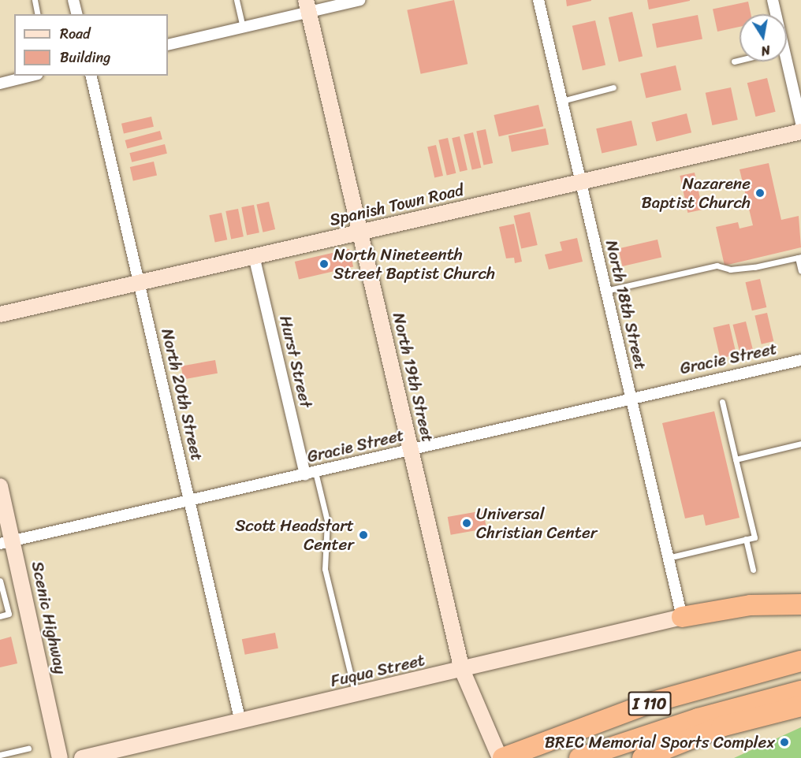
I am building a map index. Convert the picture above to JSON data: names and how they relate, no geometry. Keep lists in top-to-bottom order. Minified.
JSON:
{"streets":{"highway":["I 110"],"street":["Spanish Town Road","North 18th Street","Gracie Street","Hurst Street","North 19th Street","North 20th Street","Scenic Highway","Fuqua Street"]},"crossings":[["Spanish Town Road","North 18th Street"],["Spanish Town Road","Hurst Street"],["Spanish Town Road","North 19th Street"],["Spanish Town Road","North 20th Street"],["North 18th Street","Gracie Street"],["North 18th Street","Fuqua Street"],["Gracie Street","Hurst Street"],["Gracie Street","North 19th Street"],["Gracie Street","North 20th Street"],["Gracie Street","Scenic Highway"],["North 19th Street","Fuqua Street"],["North 19th Street","I 110"],["North 20th Street","Fuqua Street"]],"places":["Nazarene Baptist Church","North Nineteenth Street Baptist Church","Universal Christian Center","Scott Headstart Center","BREC Memorial Sports Complex"],"legend":["Road","Building"],"north":"bottom"}
